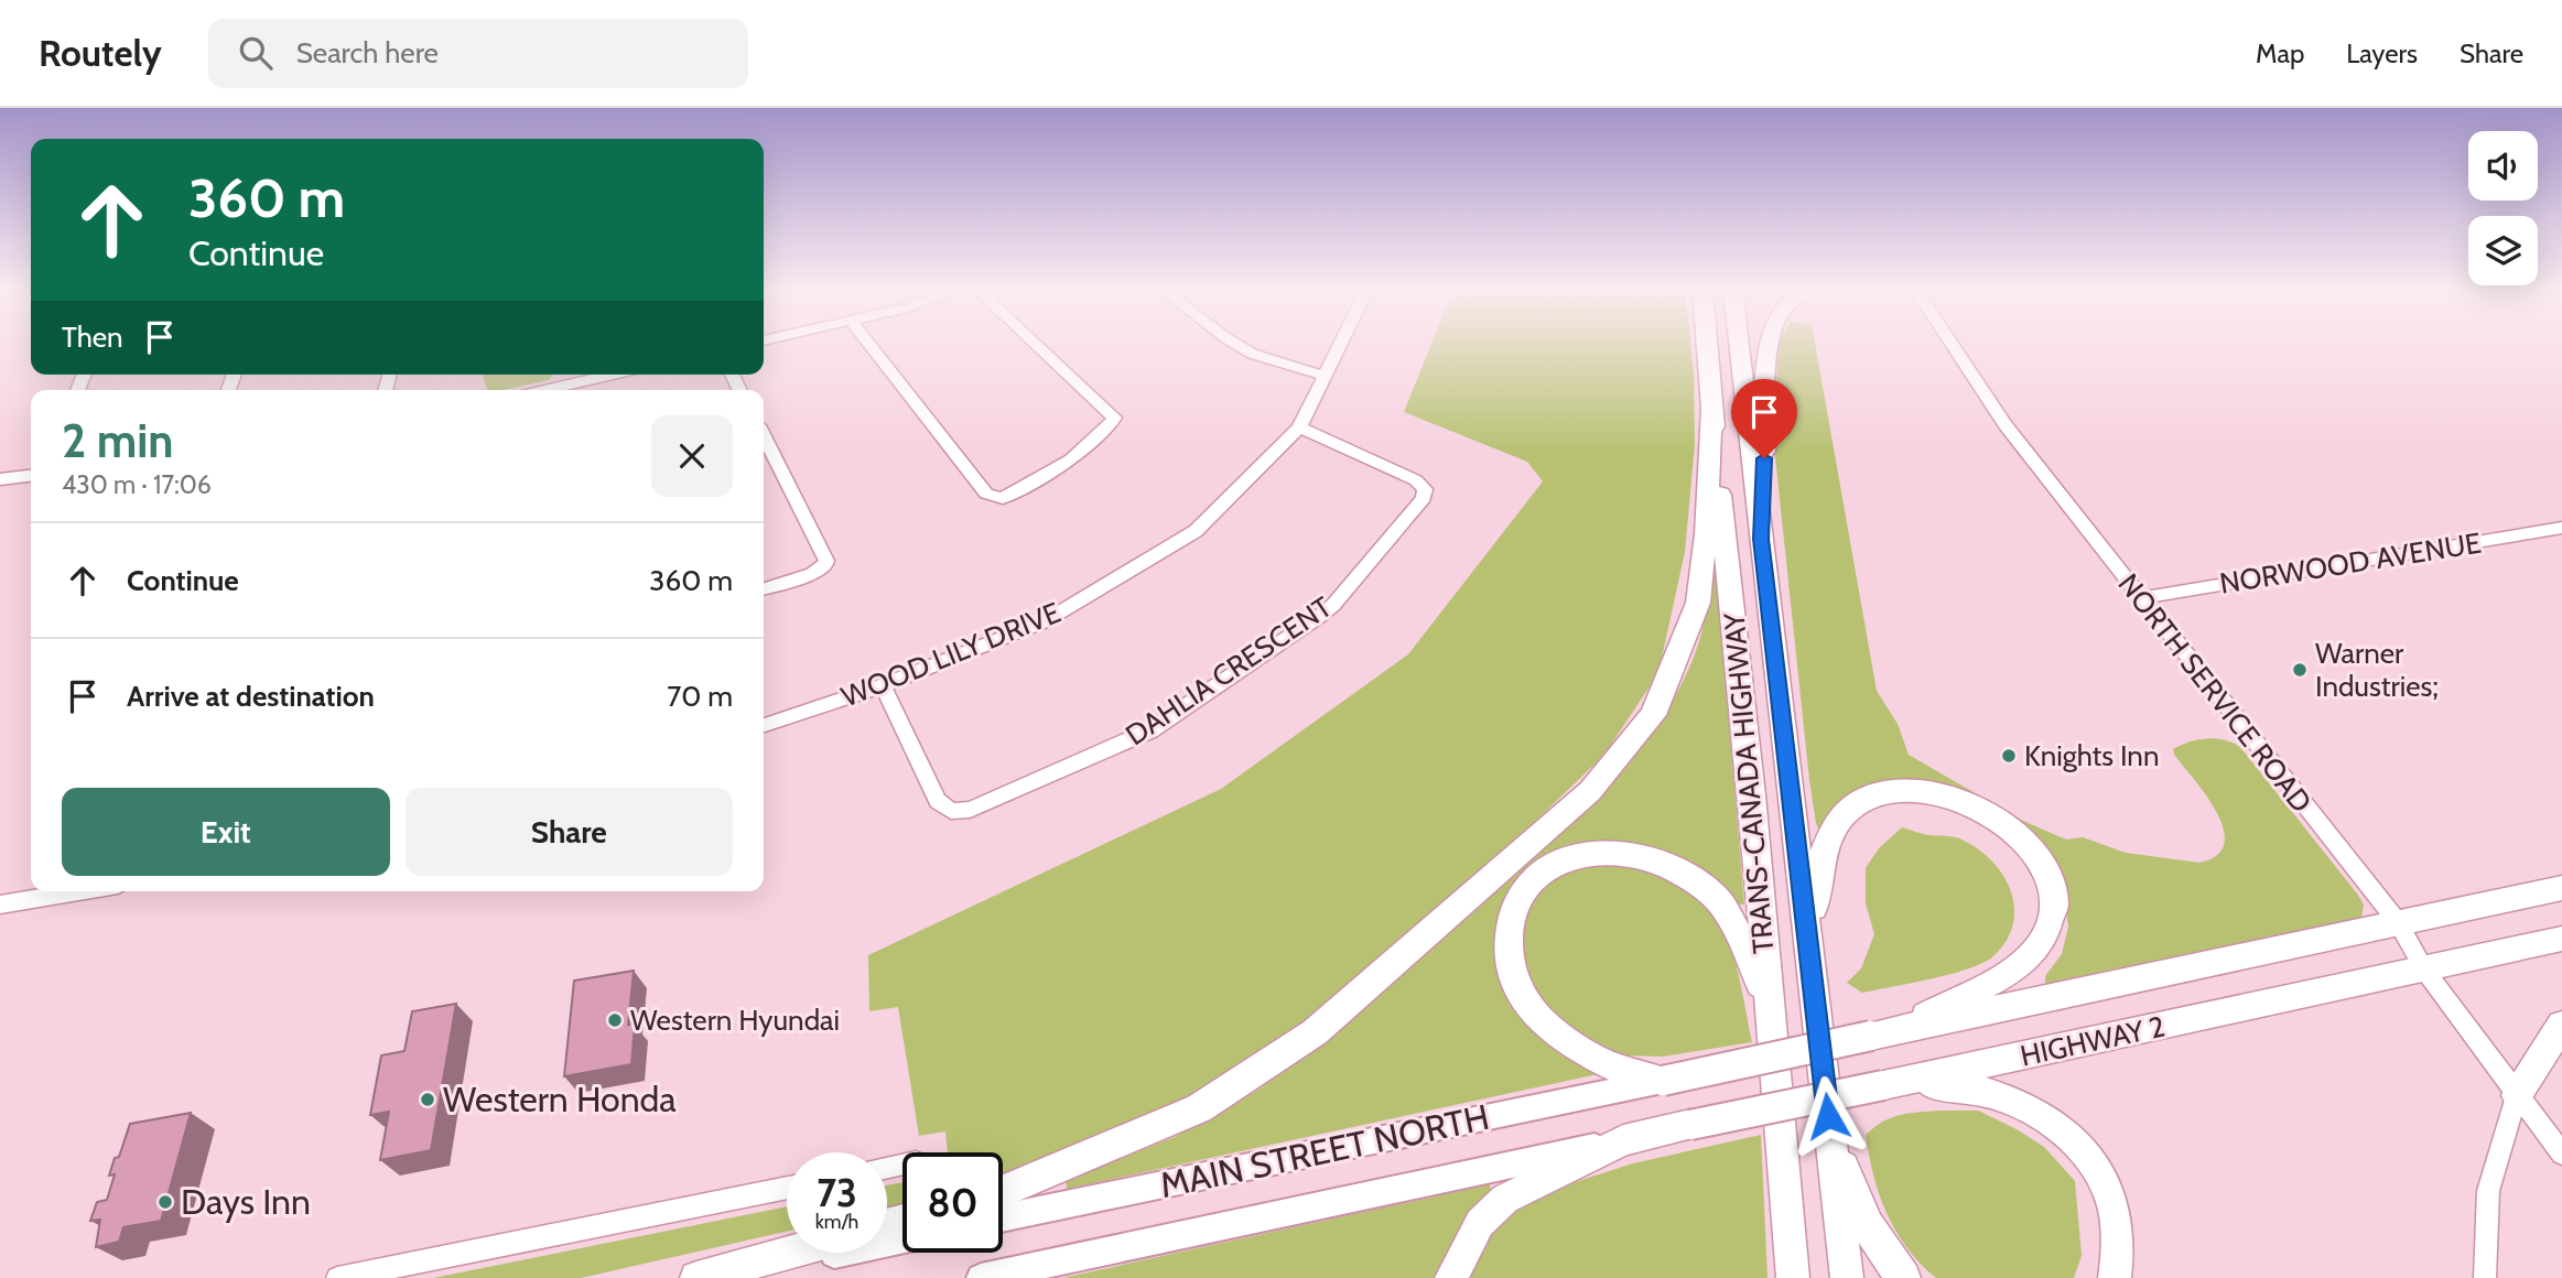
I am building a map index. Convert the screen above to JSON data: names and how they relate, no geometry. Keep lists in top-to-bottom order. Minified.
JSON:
{"streets":{"highway":["TRANS-CANADA HIGHWAY","HIGHWAY 2"],"main road":["MAIN STREET NORTH"],"street":["NORWOOD AVENUE","WOOD LILY DRIVE","DAHLIA CRESCENT","NORTH SERVICE ROAD"]},"crossings":[["NORWOOD AVENUE","NORTH SERVICE ROAD"],["WOOD LILY DRIVE","DAHLIA CRESCENT"],["NORTH SERVICE ROAD","HIGHWAY 2"],["HIGHWAY 2","MAIN STREET NORTH"]],"places":["Warner Industries;","Knights Inn","Western Hyundai","Western Honda","Days Inn"],"page":{"header":"Routely","search":"Search here","nav":["Map","Layers","Share"],"turn":["360 m","Continue"],"then":"Then","heading":["2 min","430 m · 17:06"],"list":[{"name":"Continue","value":"360 m"},{"name":"Arrive at destination","value":"70 m"}],"buttons":["Exit","Share"],"speed":"73 km/h","limit":"80"}}
